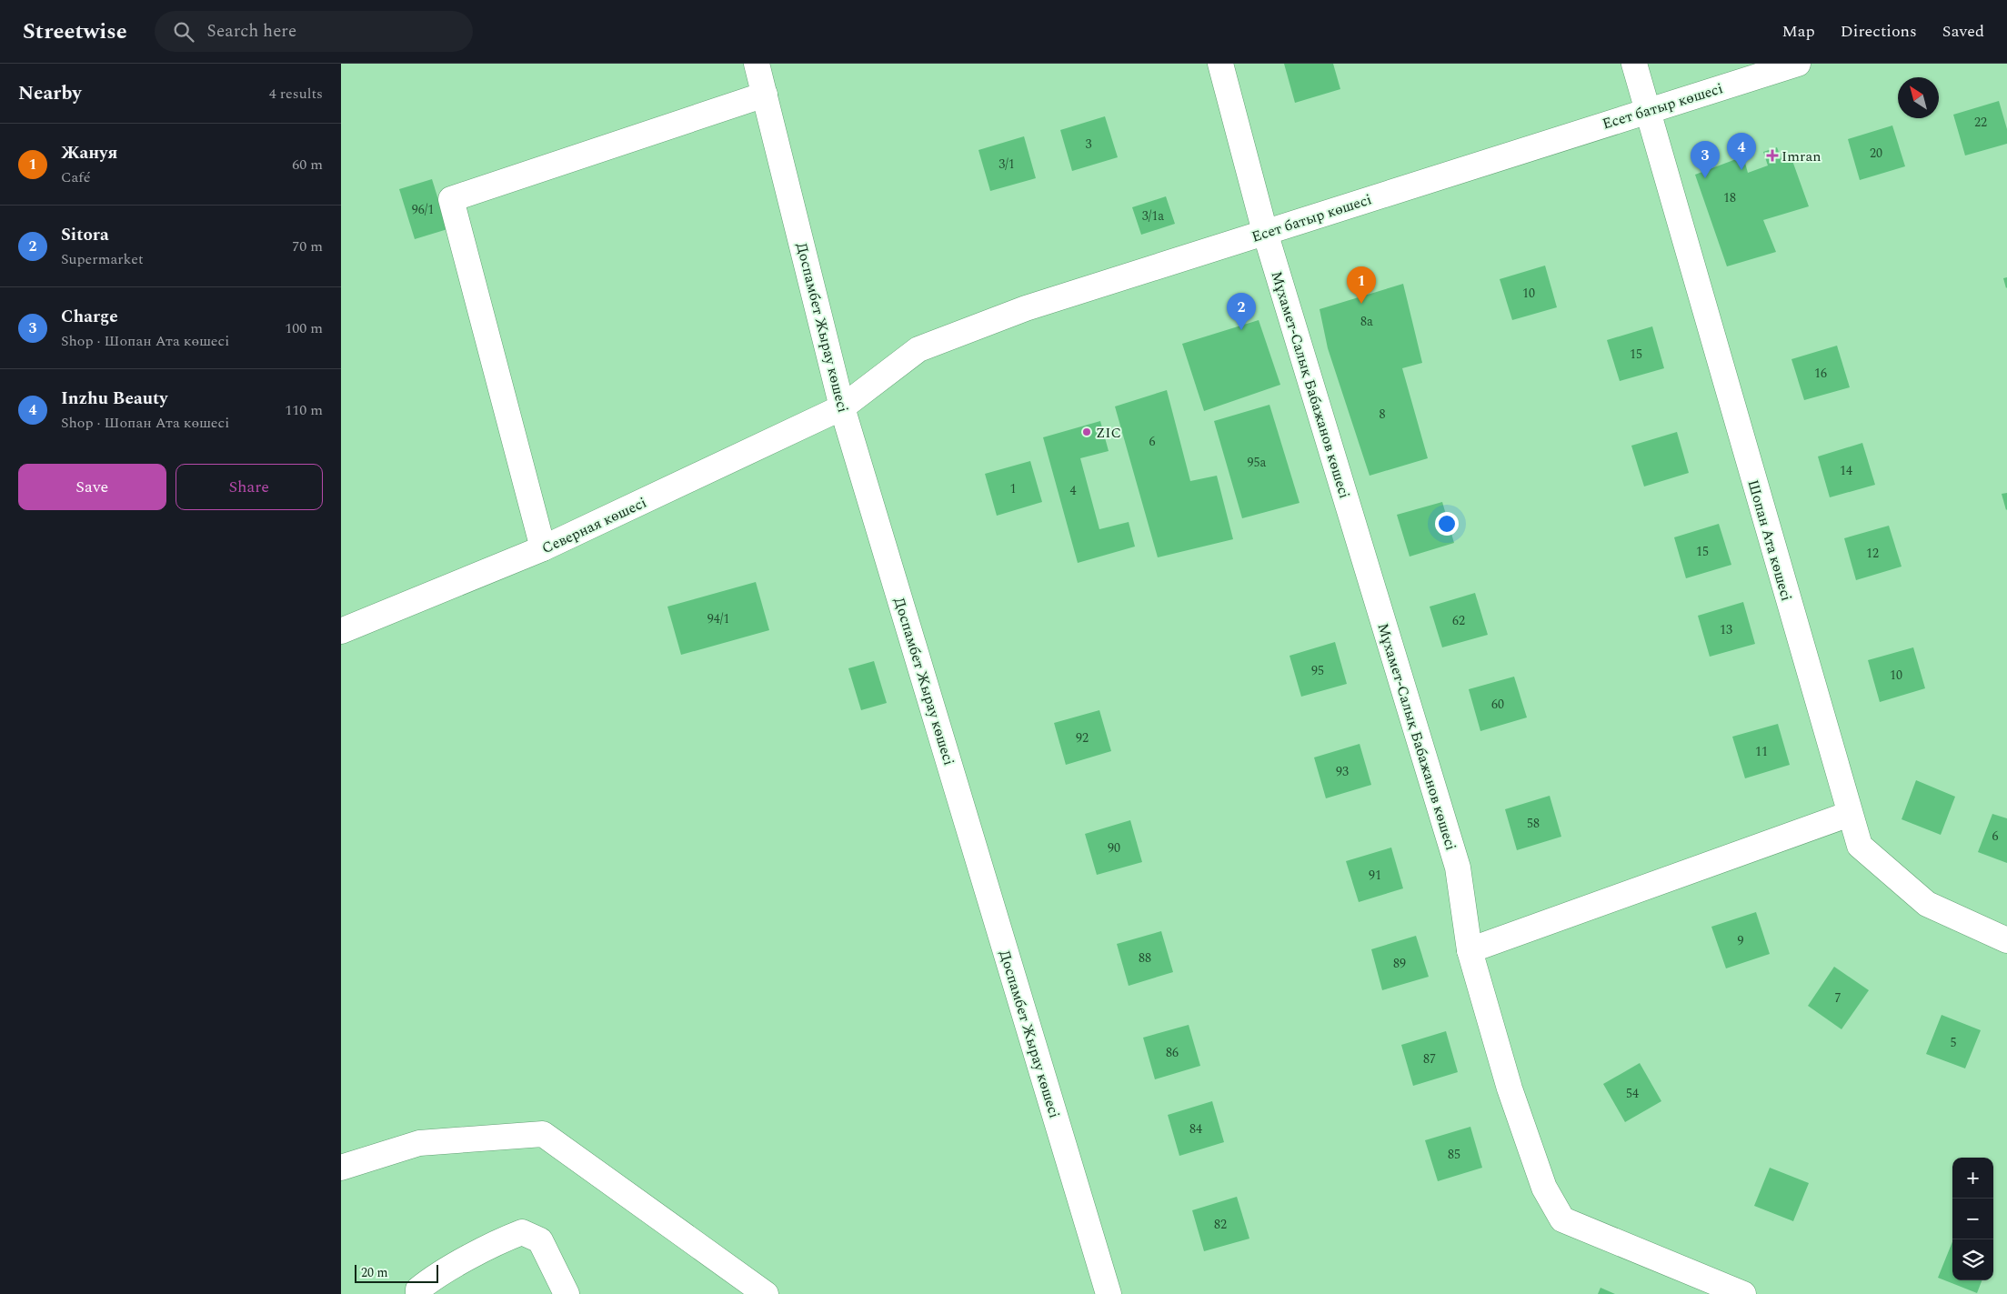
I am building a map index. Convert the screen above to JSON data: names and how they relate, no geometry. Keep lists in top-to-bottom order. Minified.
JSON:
{"streets":{"street":["Есет батыр көшесі","Доспамбет Жырау көшесі","Мұхамет-Салық Бабажанов көшесі","Северная көшесі","Шопан Ата көшесі"]},"crossings":[["Есет батыр көшесі","Доспамбет Жырау көшесі"],["Есет батыр көшесі","Мұхамет-Салық Бабажанов көшесі"],["Есет батыр көшесі","Северная көшесі"],["Есет батыр көшесі","Шопан Ата көшесі"],["Доспамбет Жырау көшесі","Северная көшесі"]],"places":{"health":["Imran"],"other":["ZIC"]},"house_numbers":["22","3","20","3/1","18","96/1","3/1а","10","8а","15","16","8","6","95а","14","1","4","15","12","94/1","62","13","95","10","60","92","11","93","58","6","90","91","9","88","89","7","5","86","87","54","84","85","82"],"scale_bar":"20 m","north":"top left","page":{"header":"Streetwise","search":"Search here","nav":["Map","Directions","Saved"],"heading":["Nearby","4 results"],"list":[{"mark":"1","name":"Жануя","note":"Café","value":"60 m"},{"mark":"2","name":"Sitora","note":"Supermarket","value":"70 m"},{"mark":"3","name":"Charge","note":"Shop · Шопан Ата көшесі","value":"100 m"},{"mark":"4","name":"Inzhu Beauty","note":"Shop · Шопан Ата көшесі","value":"110 m"}],"pins":["4","3","1","2"],"buttons":["Save","Share"],"map_buttons":["+","−"],"scale":"20 m"}}
